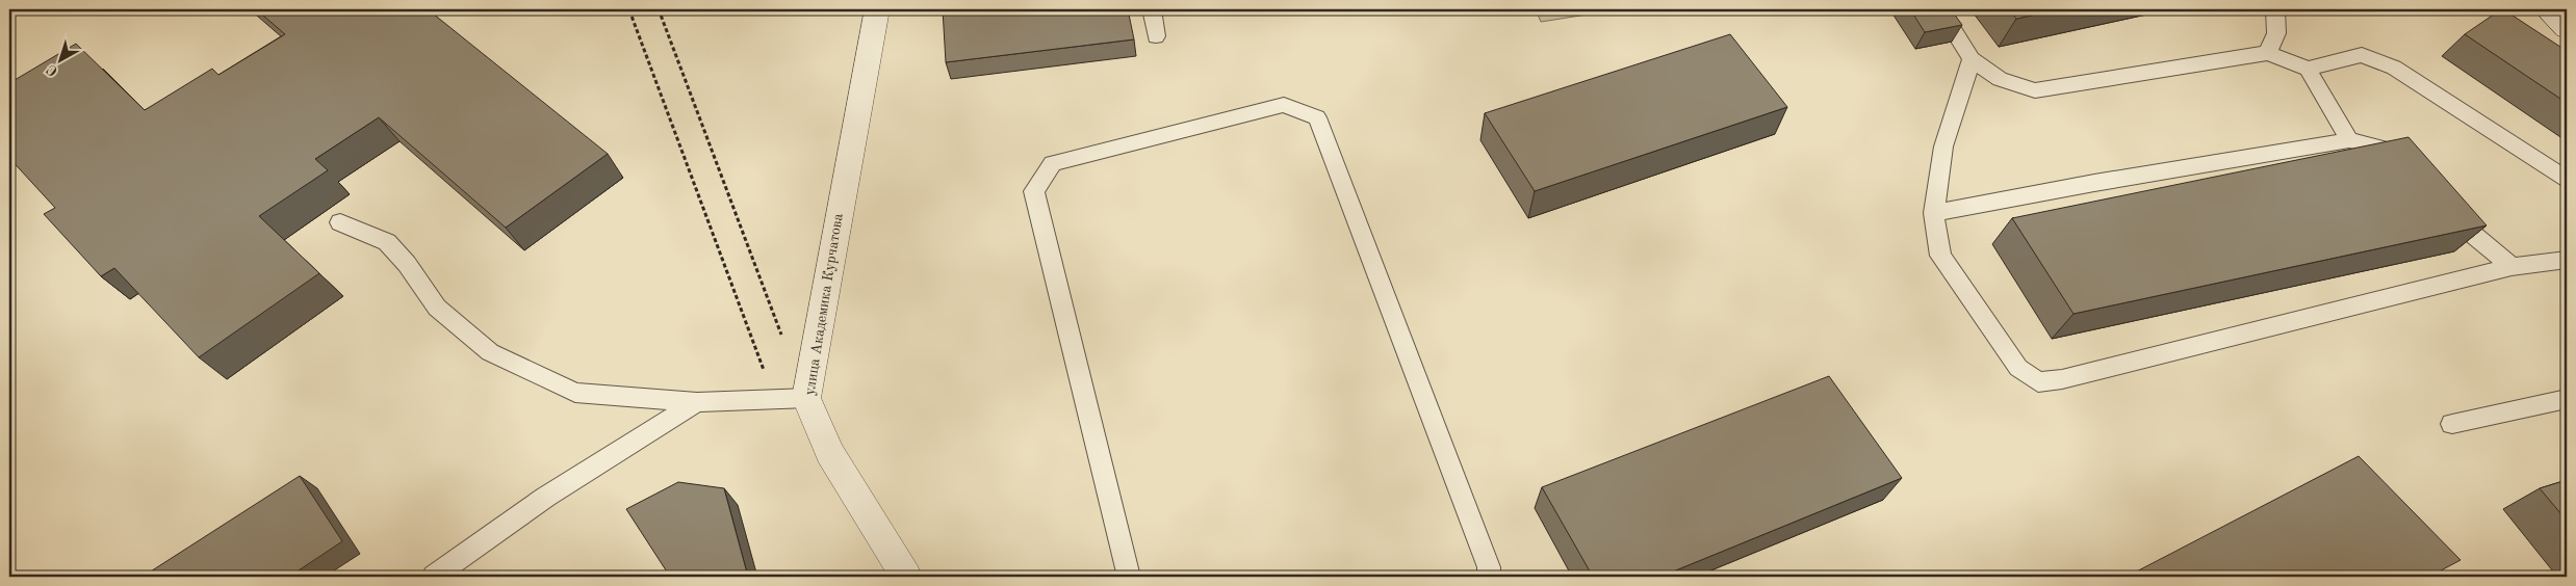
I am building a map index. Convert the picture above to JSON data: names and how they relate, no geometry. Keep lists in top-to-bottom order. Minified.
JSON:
{"streets":{"street":["улица Академика Курчатова"]},"north":"bottom left"}
